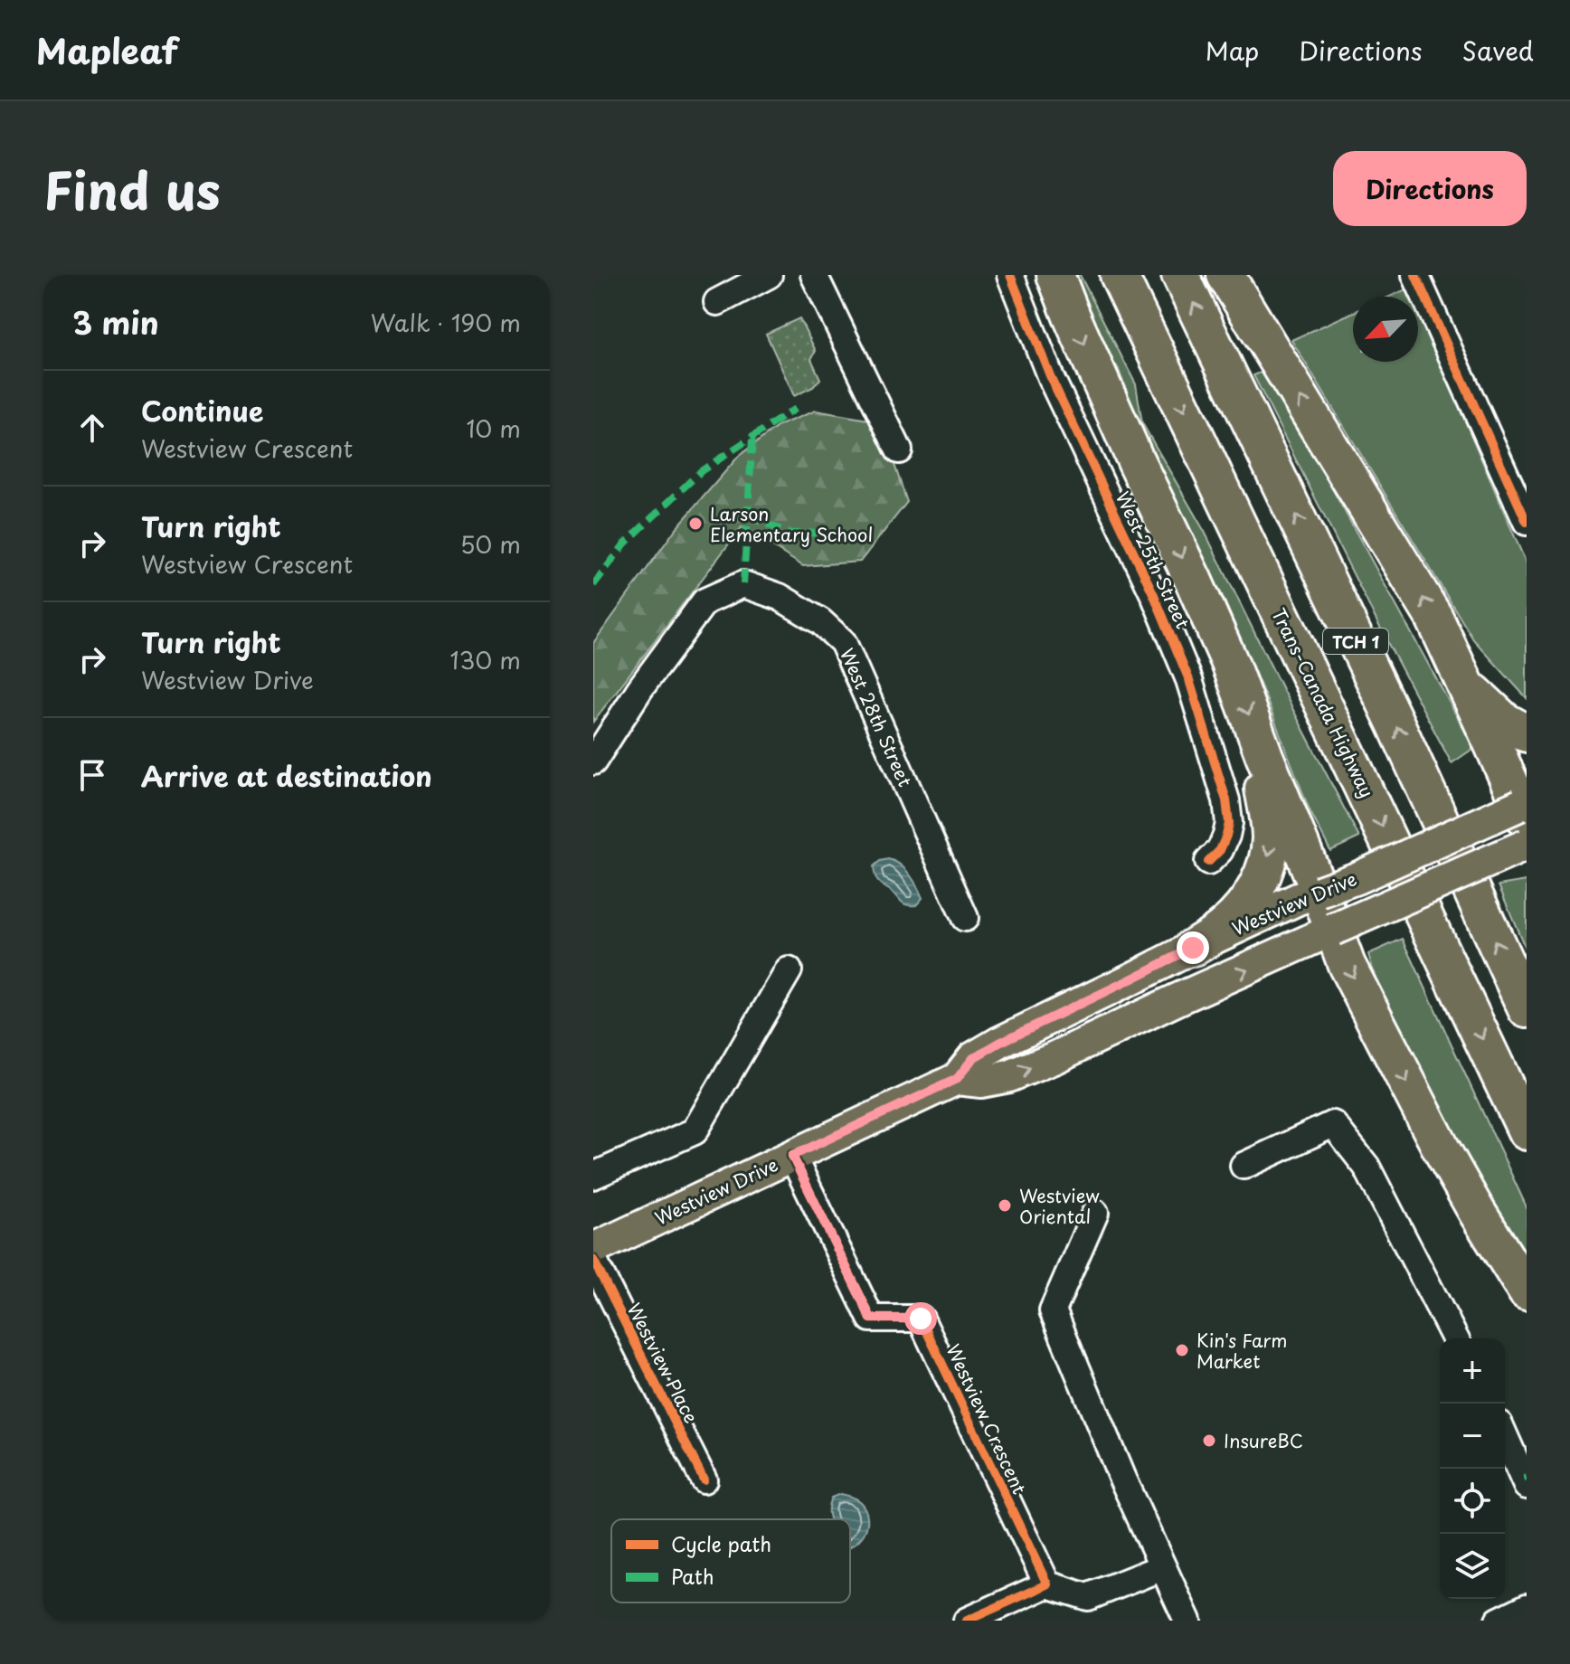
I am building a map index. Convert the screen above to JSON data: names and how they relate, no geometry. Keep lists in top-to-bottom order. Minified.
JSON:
{"streets":{"highway":["TCH 1","Trans-Canada Highway"],"main road":["Westview Drive"],"street":["West 25th Street","West 28th Street","Westview Place","Westview Crescent"]},"crossings":[["Westview Drive","Westview Crescent"]],"places":["Larson Elementary School","Westview Oriental","Kin's Farm Market","InsureBC"],"legend":["Cycle path","Path"],"north":"bottom left","page":{"header":"Mapleaf","nav":["Map","Directions","Saved"],"title":"Find us","buttons":"Directions","heading":["3 min","Walk · 190 m"],"list":[["Continue","Westview Crescent","10 m"],["Turn right","Westview Crescent","50 m"],["Turn right","Westview Drive","130 m"],"Arrive at destination"],"map_buttons":["+","−"]}}
